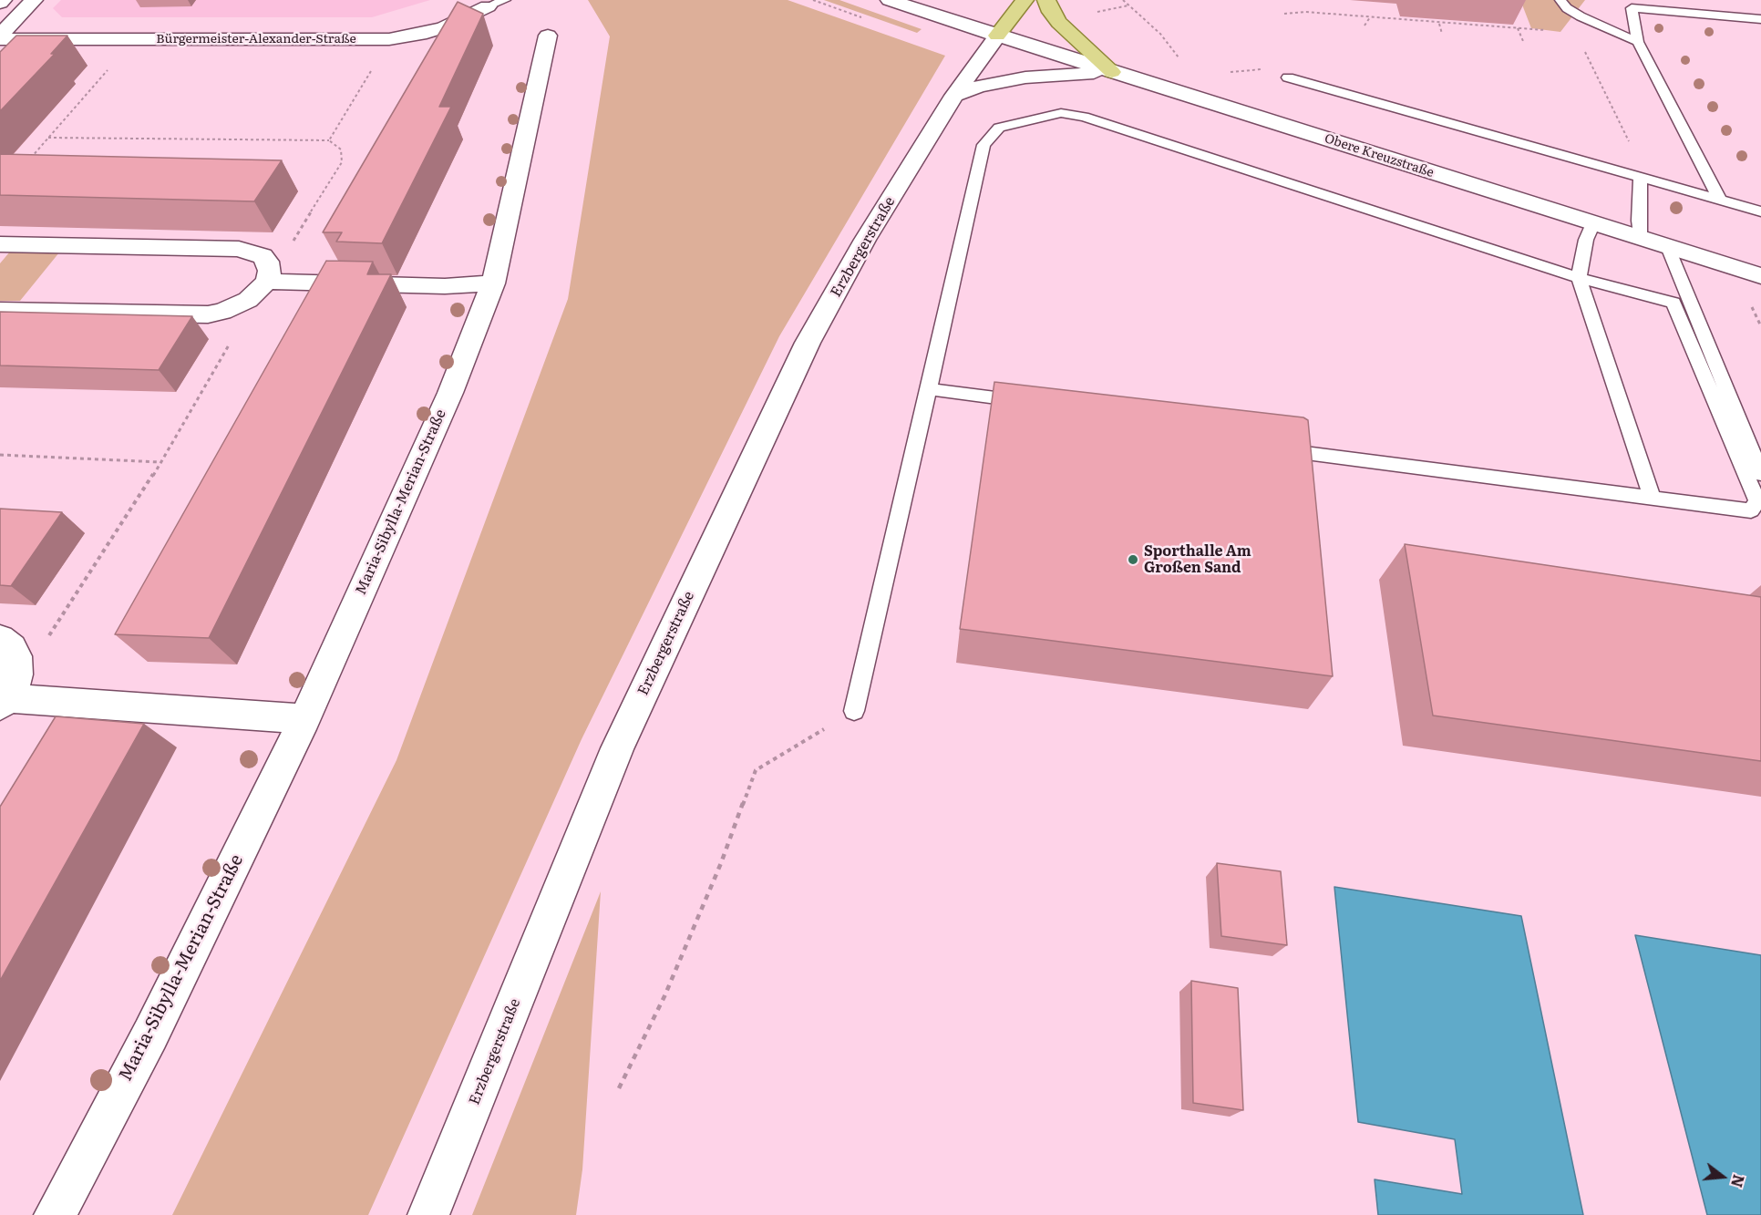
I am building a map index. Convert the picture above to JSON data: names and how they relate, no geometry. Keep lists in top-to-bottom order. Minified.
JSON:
{"streets":{"main road":["Erzbergerstraße"],"street":["Bürgermeister-Alexander-Straße","Obere Kreuzstraße","Maria-Sibylla-Merian-Straße"]},"crossings":[["Obere Kreuzstraße","Erzbergerstraße"]],"places":["Sporthalle Am Großen Sand"],"north":"right"}
